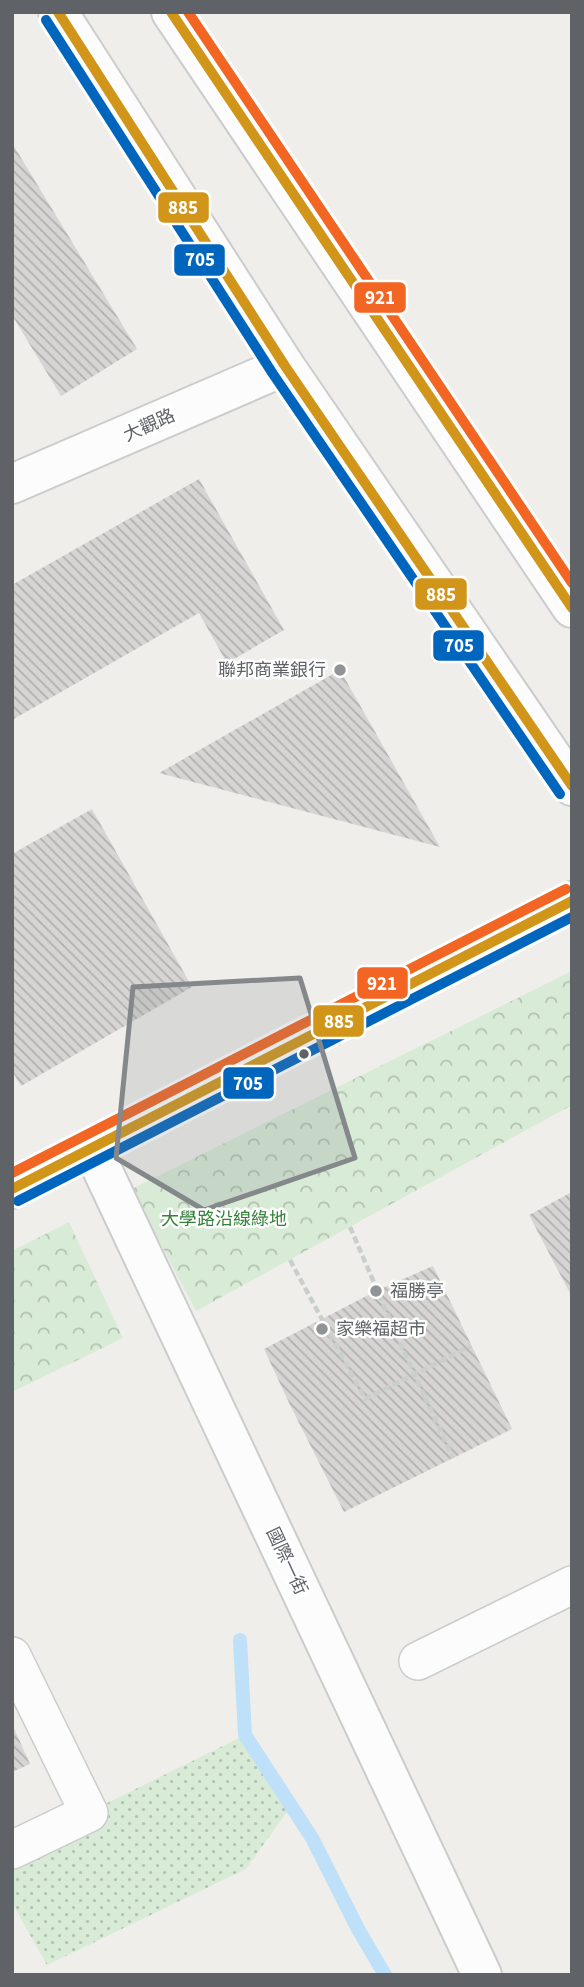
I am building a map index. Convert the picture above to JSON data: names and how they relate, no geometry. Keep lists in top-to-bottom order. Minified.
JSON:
{"streets":{"street":["大觀路","國際一街"]},"parks":["大學路沿線綠地"],"places":["聯邦商業銀行","福勝亭","家樂福超市"],"lines":["transit line 885","transit line 921","transit line 705"]}
